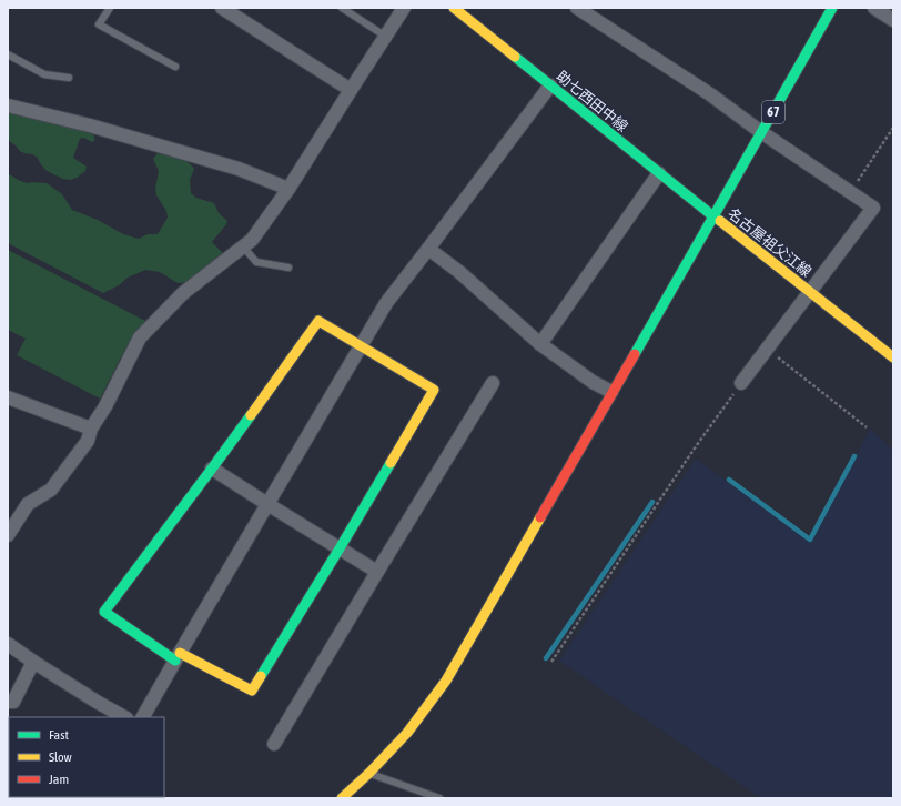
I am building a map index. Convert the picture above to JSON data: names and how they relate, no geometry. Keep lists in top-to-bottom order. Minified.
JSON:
{"streets":{"street":["助七西田中線","67","名古屋祖父江線"]},"crossings":[["助七西田中線","名古屋祖父江線"]],"legend":["Fast","Slow","Jam"]}
